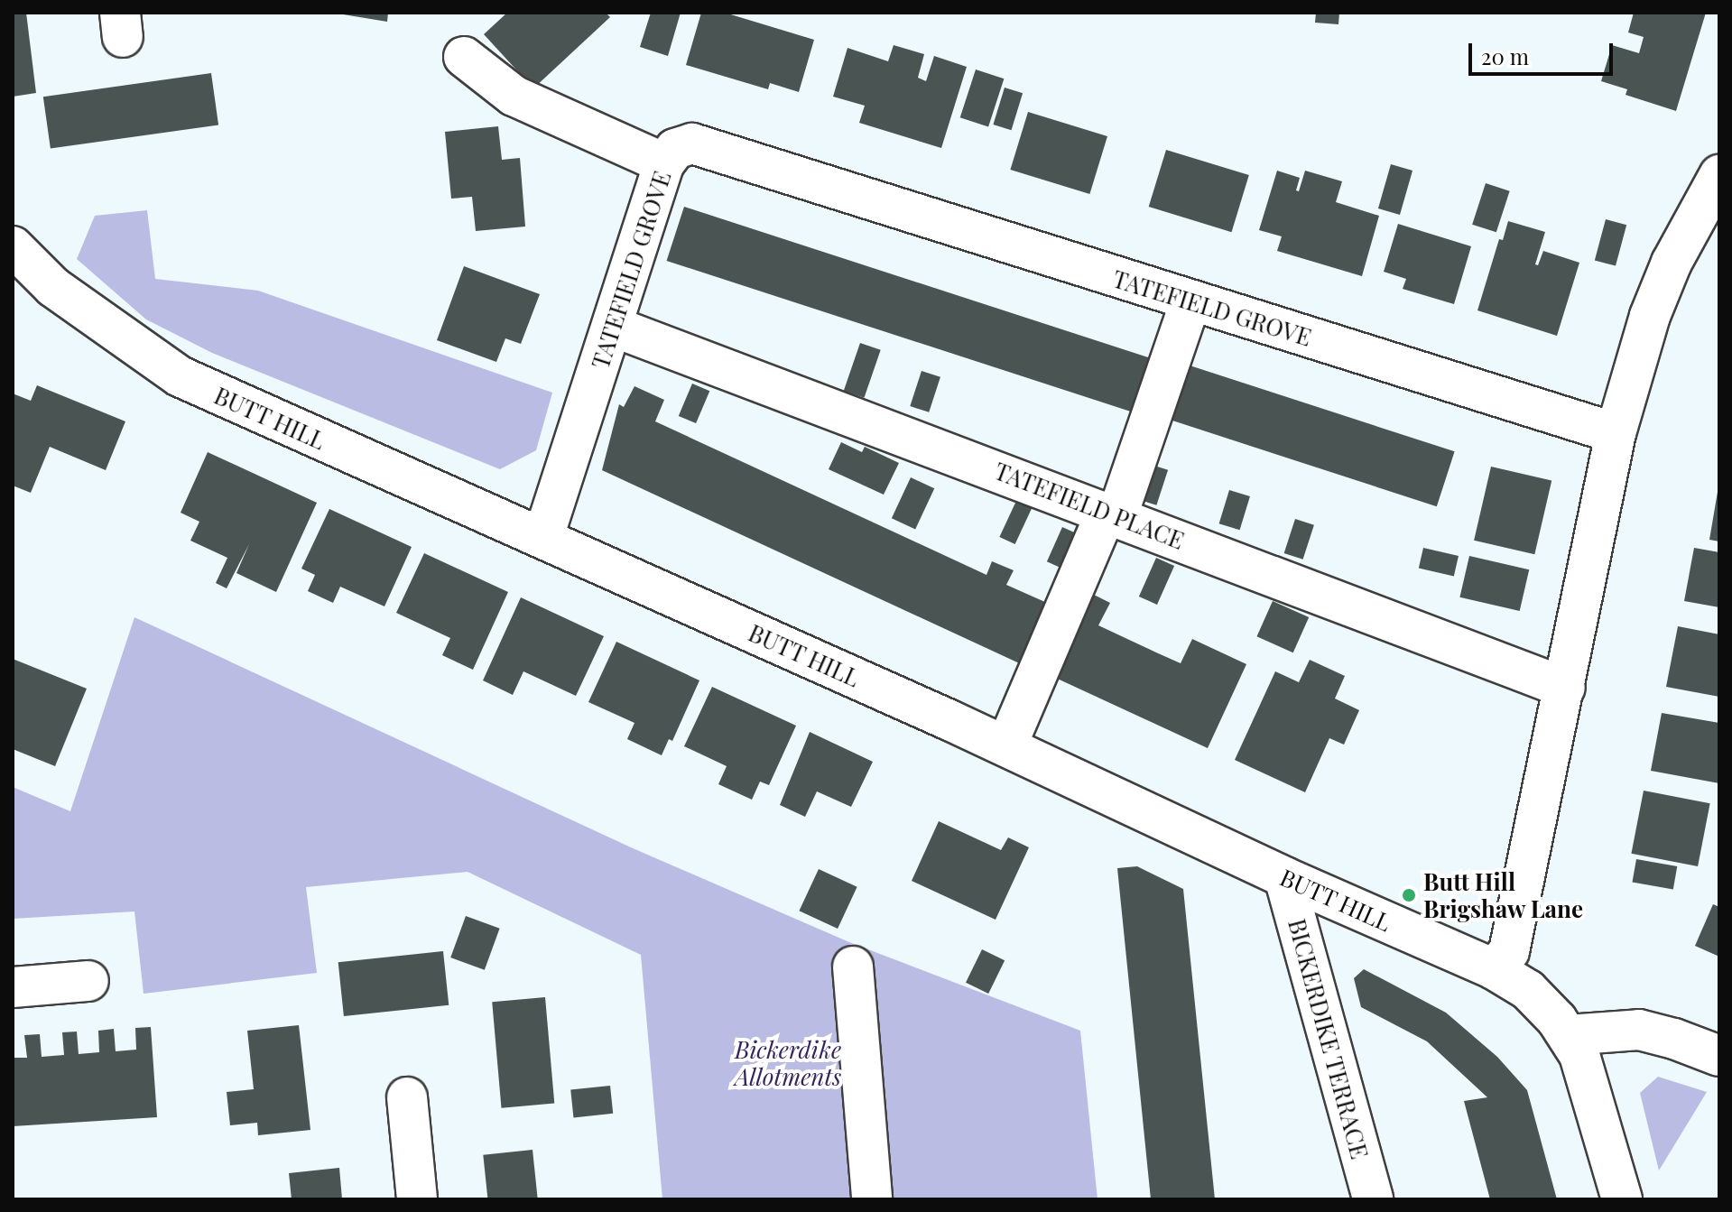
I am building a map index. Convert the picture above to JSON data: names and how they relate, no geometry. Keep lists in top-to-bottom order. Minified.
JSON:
{"streets":{"street":["TATEFIELD GROVE","BUTT HILL","TATEFIELD PLACE","BICKERDIKE TERRACE"]},"crossings":[["TATEFIELD GROVE","BUTT HILL"],["TATEFIELD GROVE","TATEFIELD PLACE"],["BUTT HILL","BICKERDIKE TERRACE"]],"parks":["Bickerdike Allotments"],"places":["Butt Hill Brigshaw Lane"],"scale_bar":"20 m"}
